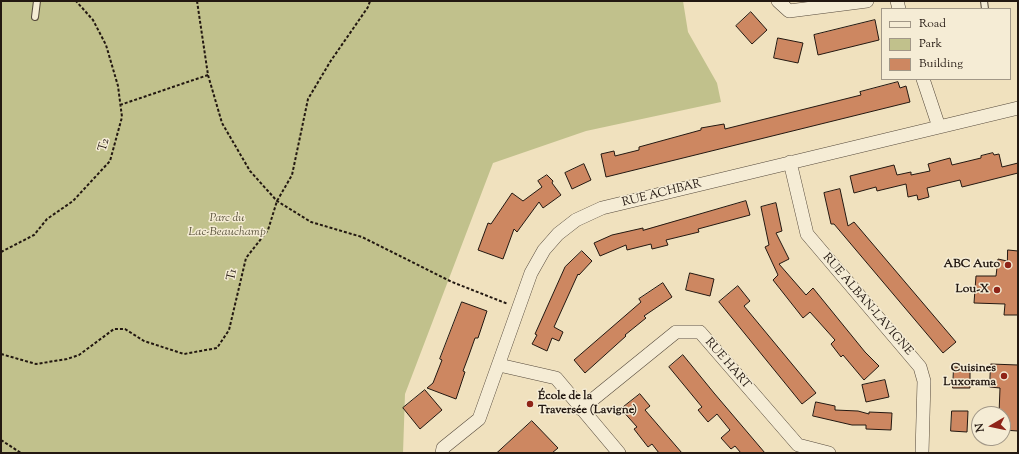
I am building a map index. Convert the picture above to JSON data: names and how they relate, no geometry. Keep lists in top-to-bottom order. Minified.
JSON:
{"streets":{"street":["RUE ACHBAR","RUE ALBAN-LAVIGNE","RUE HART"],"path":["T2","T1"]},"crossings":[["RUE ACHBAR","RUE ALBAN-LAVIGNE"]],"parks":["Parc du Lac-Beauchamp"],"places":["ABC Auto","Lou-X","Cuisines Luxorama","École de la Traversée (Lavigne)"],"legend":["Road","Park","Building"],"north":"left"}
